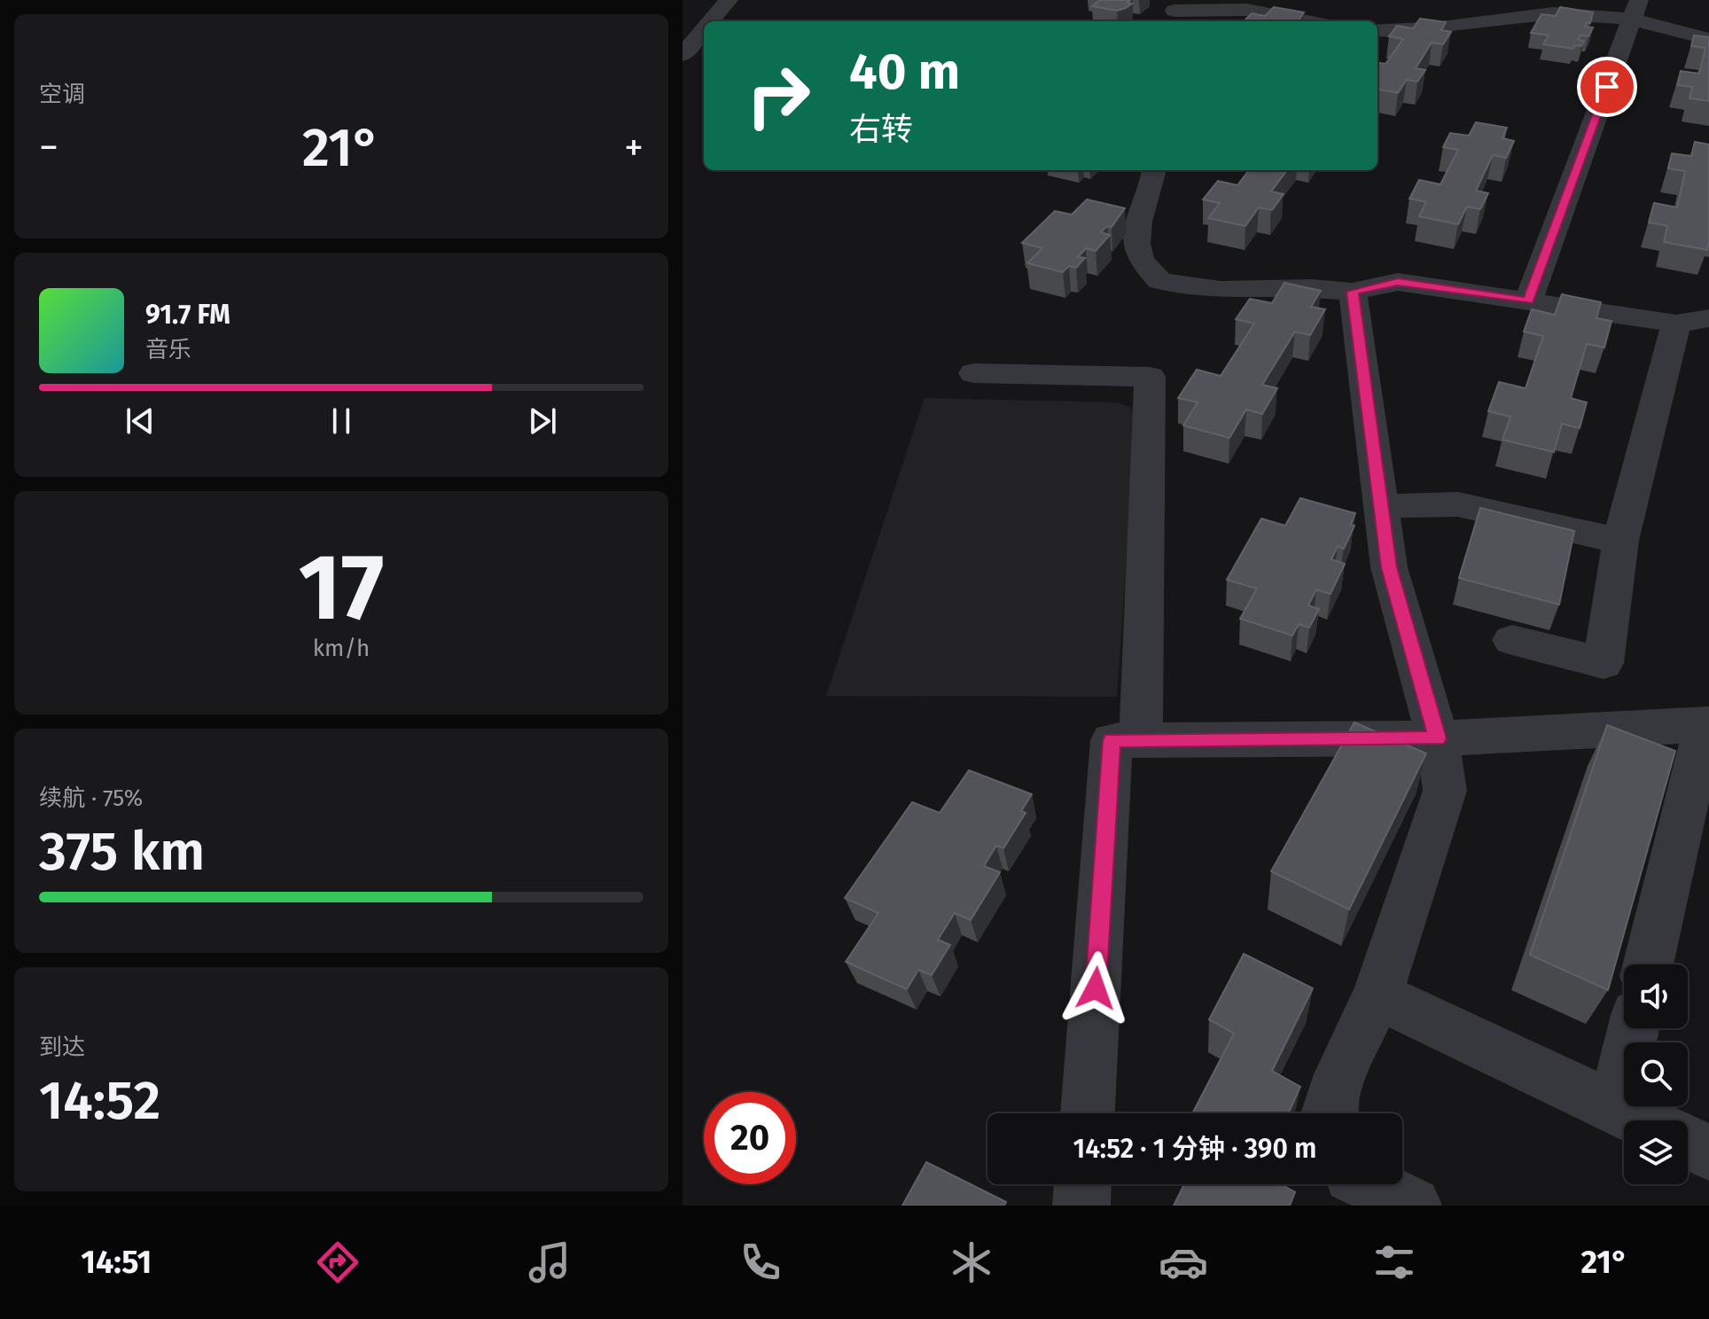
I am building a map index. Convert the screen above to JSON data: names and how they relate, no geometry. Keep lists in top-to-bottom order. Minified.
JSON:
{"page":{"tile":["空调",["17","km/h"],["续航 · 75%","375 km"],["到达","14:52"]],"turn":["40 m","右转"],"heat":["−","21°","+"],"song":["91.7 FM","音乐"],"limit":"20","trip":"14:52 · 1 分钟 · 390 m","tabs":["14:51","21°"]}}
